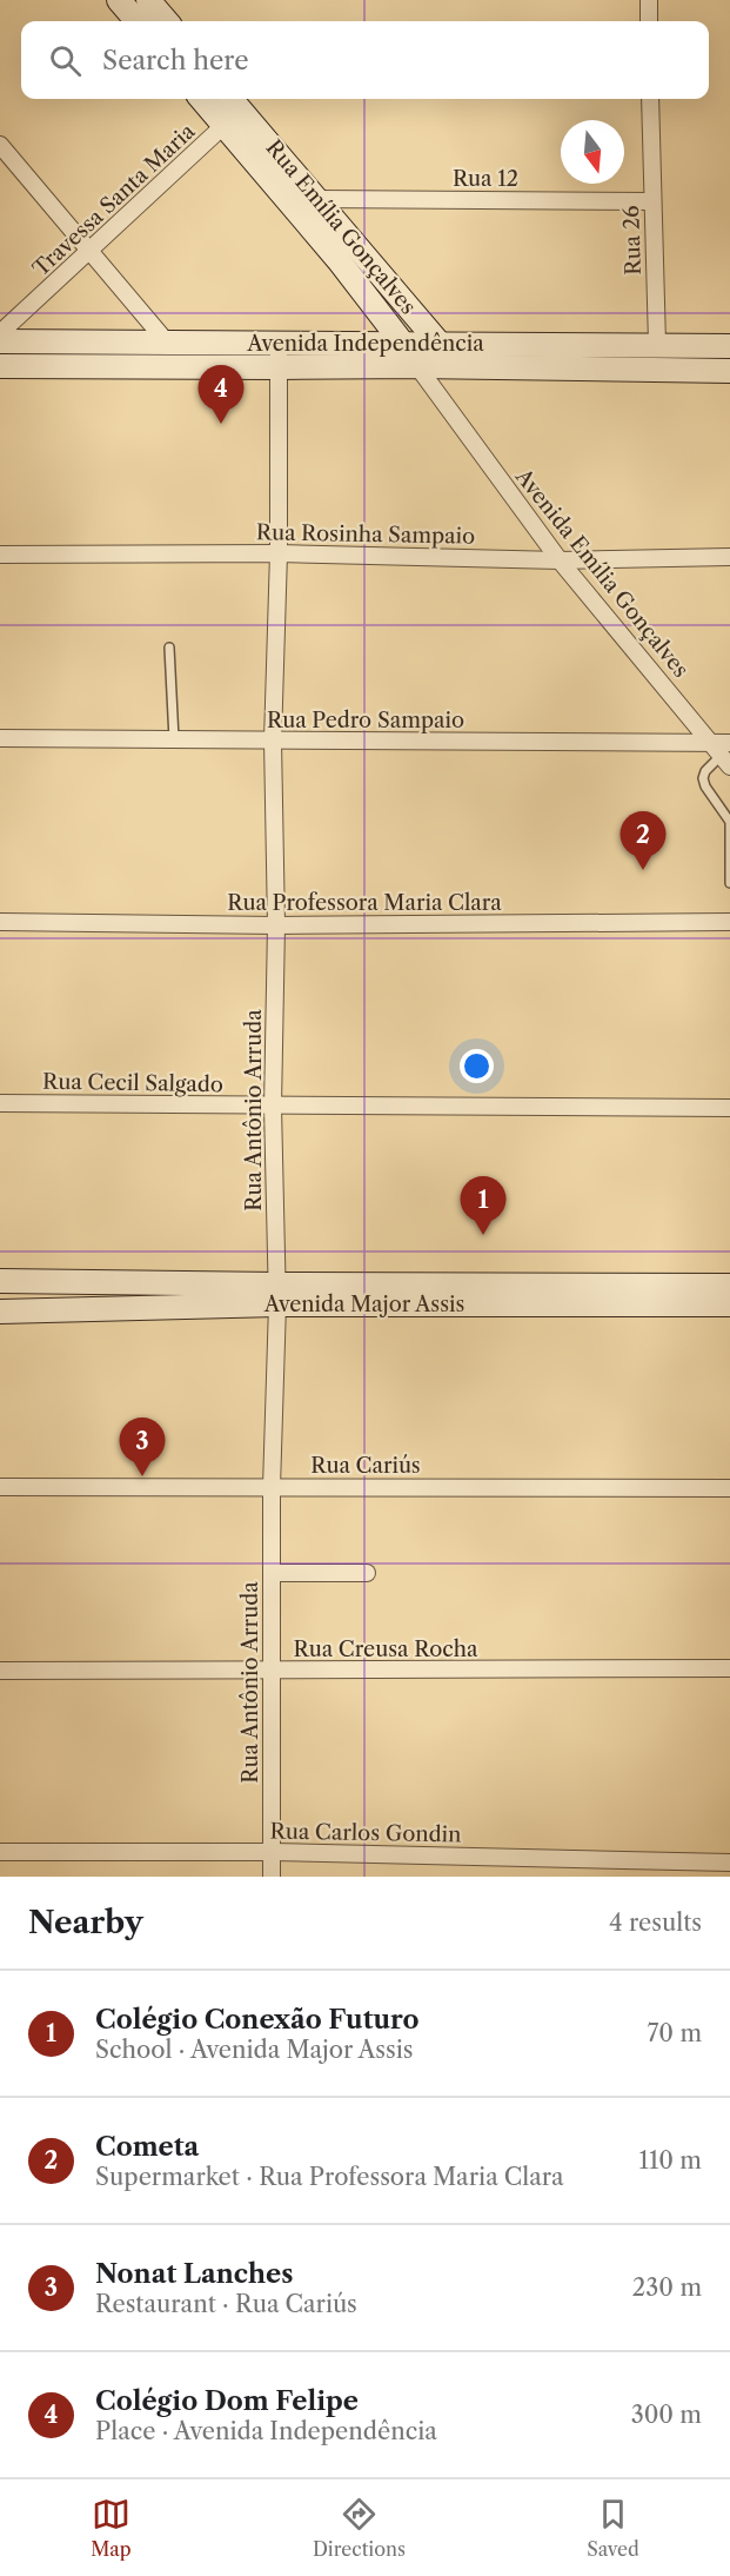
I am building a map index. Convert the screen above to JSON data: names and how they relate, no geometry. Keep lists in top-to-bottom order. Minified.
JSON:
{"streets":{"street":["Rua 12","Travessa Santa Maria","Rua Emília Gonçalves","Rua 26","Avenida Independência","Rua Rosinha Sampaio","Avenida Emília Gonçalves","Rua Pedro Sampaio","Rua Professora Maria Clara","Rua Cecil Salgado","Rua Antônio Arruda","Avenida Major Assis","Rua Cariús","Rua Creusa Rocha","Rua Carlos Gondin"]},"crossings":[["Rua 12","Rua Emília Gonçalves"],["Rua 12","Rua 26"],["Travessa Santa Maria","Rua Emília Gonçalves"],["Rua Emília Gonçalves","Avenida Independência"],["Rua Emília Gonçalves","Avenida Emília Gonçalves"],["Rua 26","Avenida Independência"],["Avenida Independência","Avenida Emília Gonçalves"],["Avenida Independência","Rua Antônio Arruda"],["Rua Rosinha Sampaio","Avenida Emília Gonçalves"],["Rua Rosinha Sampaio","Rua Antônio Arruda"],["Avenida Emília Gonçalves","Rua Pedro Sampaio"],["Rua Pedro Sampaio","Rua Antônio Arruda"],["Rua Professora Maria Clara","Rua Antônio Arruda"],["Rua Cecil Salgado","Rua Antônio Arruda"],["Rua Antônio Arruda","Avenida Major Assis"],["Rua Antônio Arruda","Rua Cariús"],["Rua Antônio Arruda","Rua Creusa Rocha"],["Rua Antônio Arruda","Rua Carlos Gondin"]],"north":"bottom","page":{"search":"Search here","pins":["4","2","1","3"],"heading":["Nearby","4 results"],"list":[{"mark":"1","name":"Colégio Conexão Futuro","note":"School · Avenida Major Assis","value":"70 m"},{"mark":"2","name":"Cometa","note":"Supermarket · Rua Professora Maria Clara","value":"110 m"},{"mark":"3","name":"Nonat Lanches","note":"Restaurant · Rua Cariús","value":"230 m"},{"mark":"4","name":"Colégio Dom Felipe","note":"Place · Avenida Independência","value":"300 m"}],"nav":["Map","Directions","Saved"]}}
